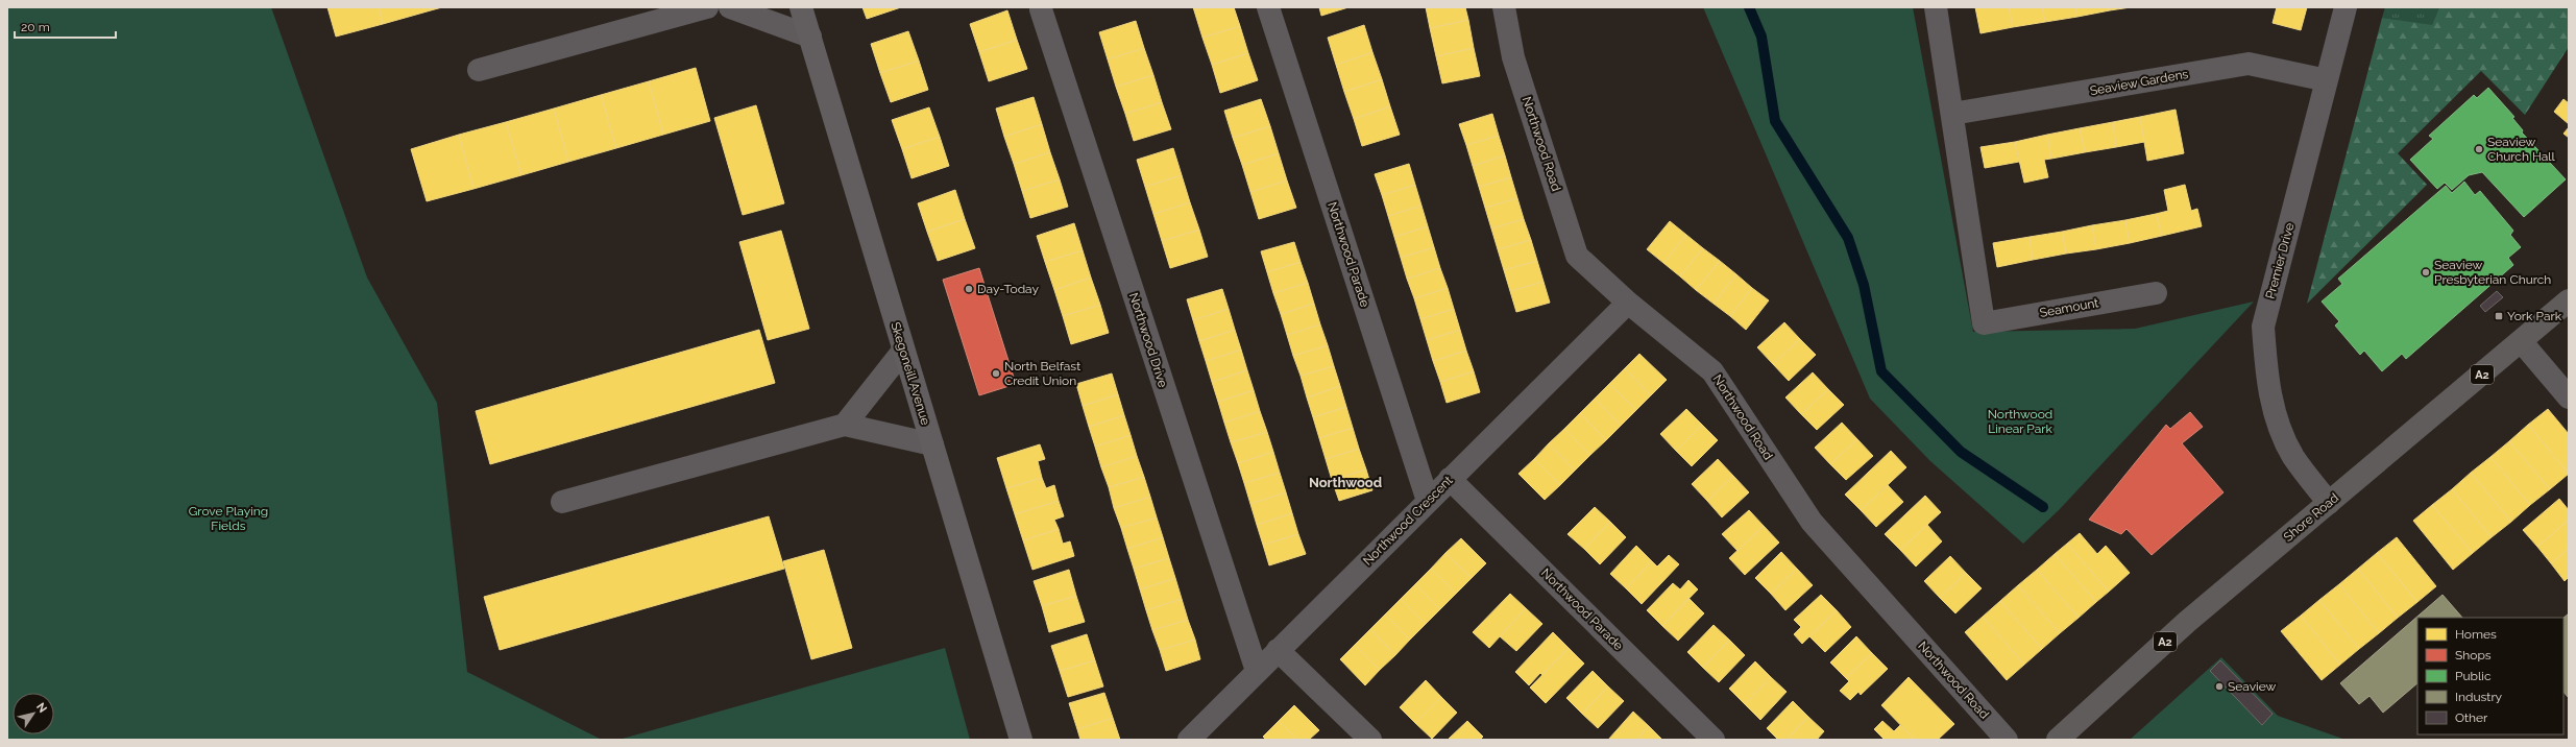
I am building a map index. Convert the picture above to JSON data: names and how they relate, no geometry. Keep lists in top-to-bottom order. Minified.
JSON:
{"streets":{"main road":["A2","Shore Road"],"street":["Seaview Gardens","Northwood Road","Northwood Parade","Premier Drive","Seamount","Northwood Drive","Skegoneill Avenue","Northwood Crescent"]},"crossings":[["Seaview Gardens","Premier Drive"],["Seaview Gardens","Seamount"],["Northwood Road","Northwood Crescent"],["Northwood Parade","Northwood Crescent"],["Premier Drive","Shore Road"],["Northwood Drive","Northwood Crescent"]],"districts":["Northwood"],"parks":["Northwood Linear Park","Grove Playing Fields"],"places":{"other":["Seaview Church Hall","Seaview Presbyterian Church","Day-Today","North Belfast Credit Union","Seaview"],"transit":["York Park"]},"legend":["Homes","Shops","Public","Industry","Other"],"scale_bar":"20 m","north":"top right"}
